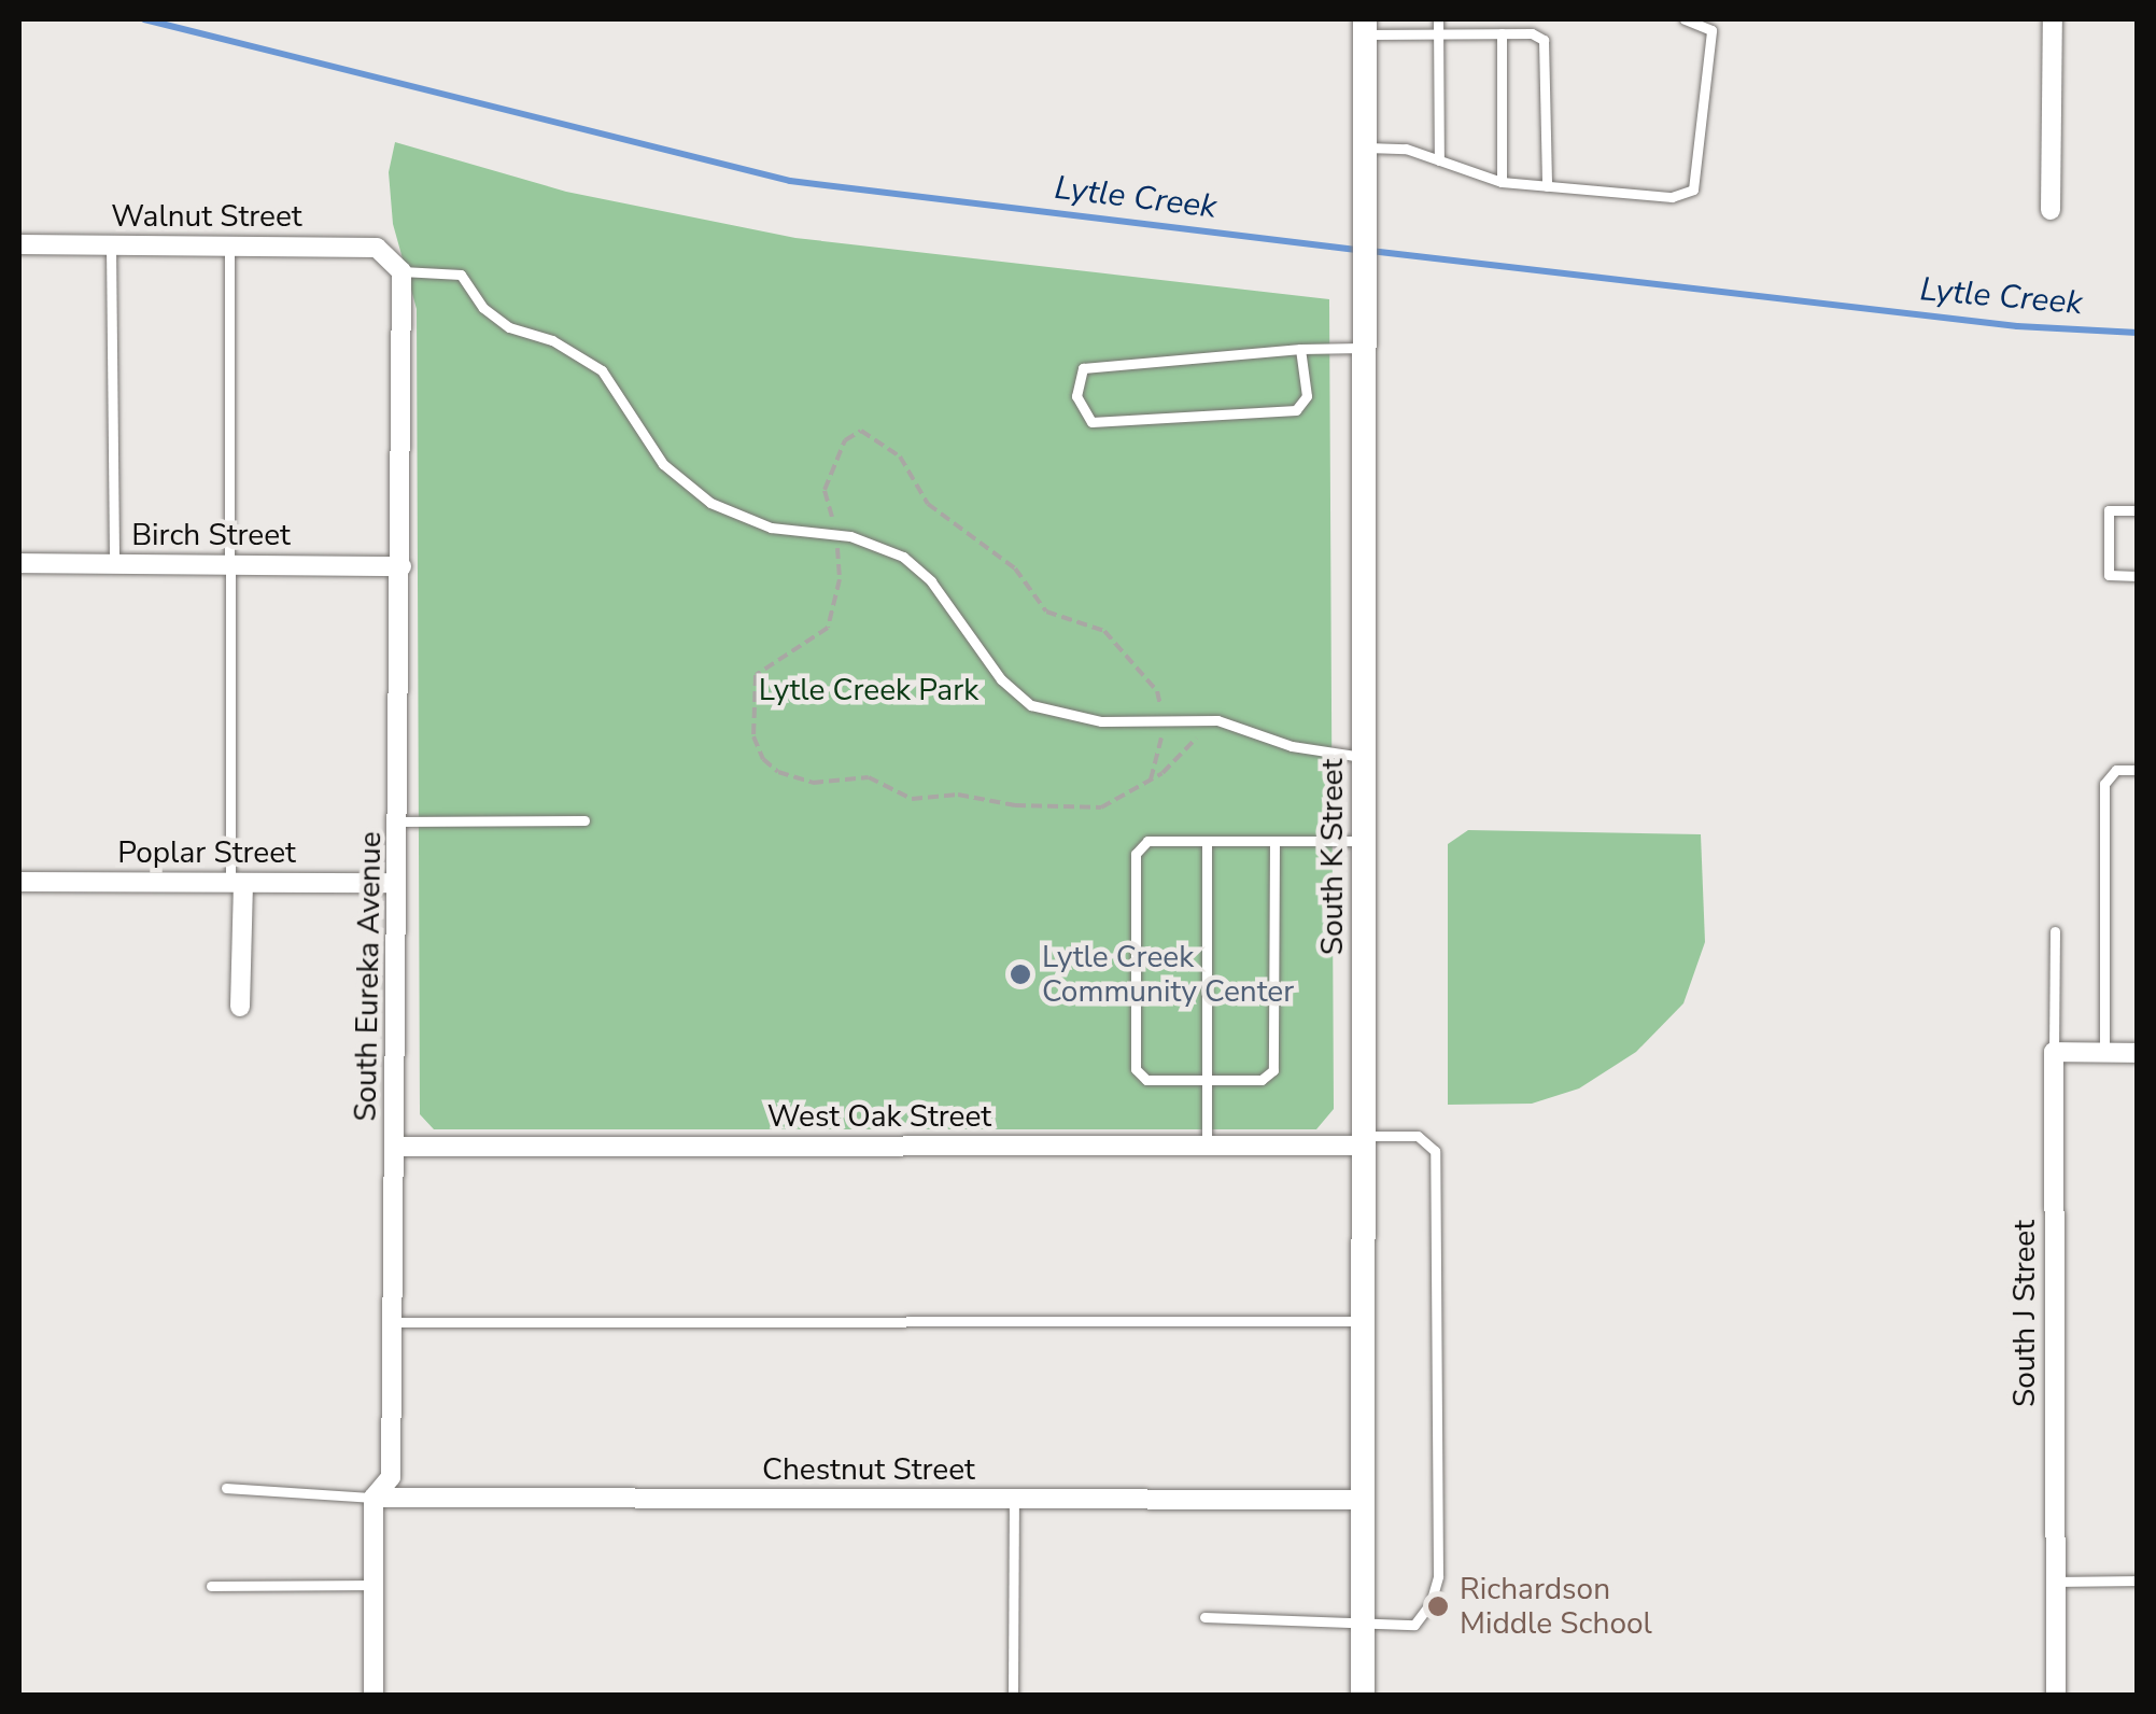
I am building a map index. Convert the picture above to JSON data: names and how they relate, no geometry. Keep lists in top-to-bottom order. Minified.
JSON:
{"streets":{"street":["Walnut Street","Birch Street","Poplar Street","South K Street","South Eureka Avenue","West Oak Street","South J Street","Chestnut Street"]},"crossings":[["Walnut Street","South Eureka Avenue"],["Birch Street","South Eureka Avenue"],["Poplar Street","South Eureka Avenue"],["South K Street","West Oak Street"],["South K Street","Chestnut Street"],["South Eureka Avenue","West Oak Street"],["South Eureka Avenue","Chestnut Street"]],"water":["Lytle Creek"],"parks":["Lytle Creek Park"],"places":["Lytle Creek Community Center","Richardson Middle School"]}
